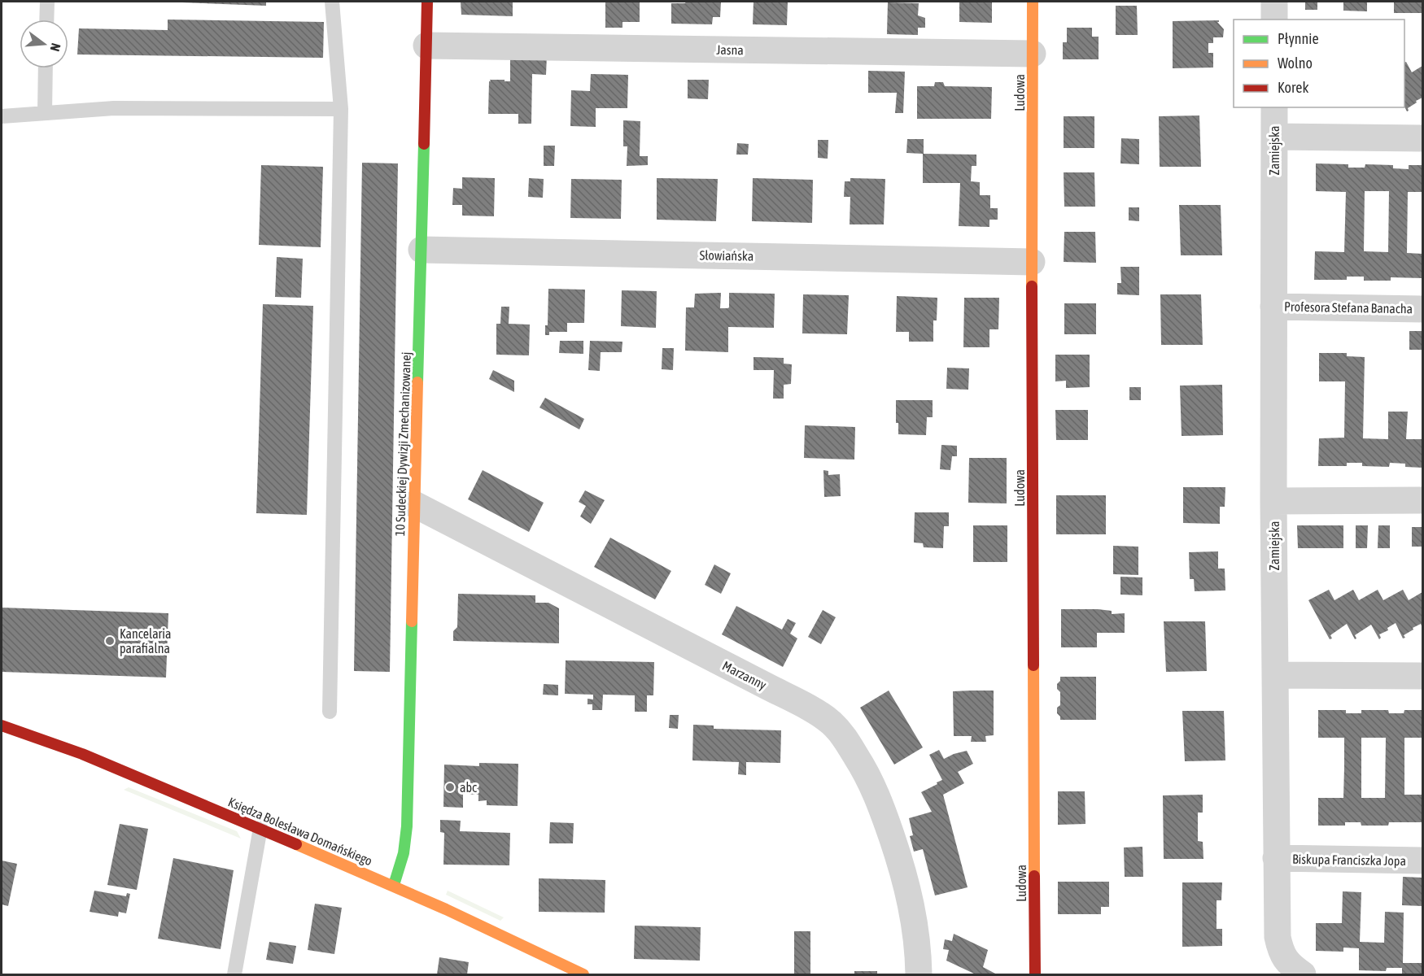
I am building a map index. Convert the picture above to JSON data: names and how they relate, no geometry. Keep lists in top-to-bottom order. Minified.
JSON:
{"streets":{"street":["Jasna","Ludowa","Zamiejska","Słowiańska","Profesora Stefana Banacha","10 Sudeckiej Dywizji Zmechanizowanej","Marzanny","Księdza Bolesława Domańskiego","Biskupa Franciszka Jopa"]},"crossings":[["Jasna","Ludowa"],["Jasna","10 Sudeckiej Dywizji Zmechanizowanej"],["Ludowa","Słowiańska"],["Zamiejska","Profesora Stefana Banacha"],["Zamiejska","Biskupa Franciszka Jopa"],["Słowiańska","10 Sudeckiej Dywizji Zmechanizowanej"],["10 Sudeckiej Dywizji Zmechanizowanej","Marzanny"],["10 Sudeckiej Dywizji Zmechanizowanej","Księdza Bolesława Domańskiego"]],"places":["Kancelaria parafialna","abc"],"legend":["Płynnie","Wolno","Korek"],"north":"right"}
